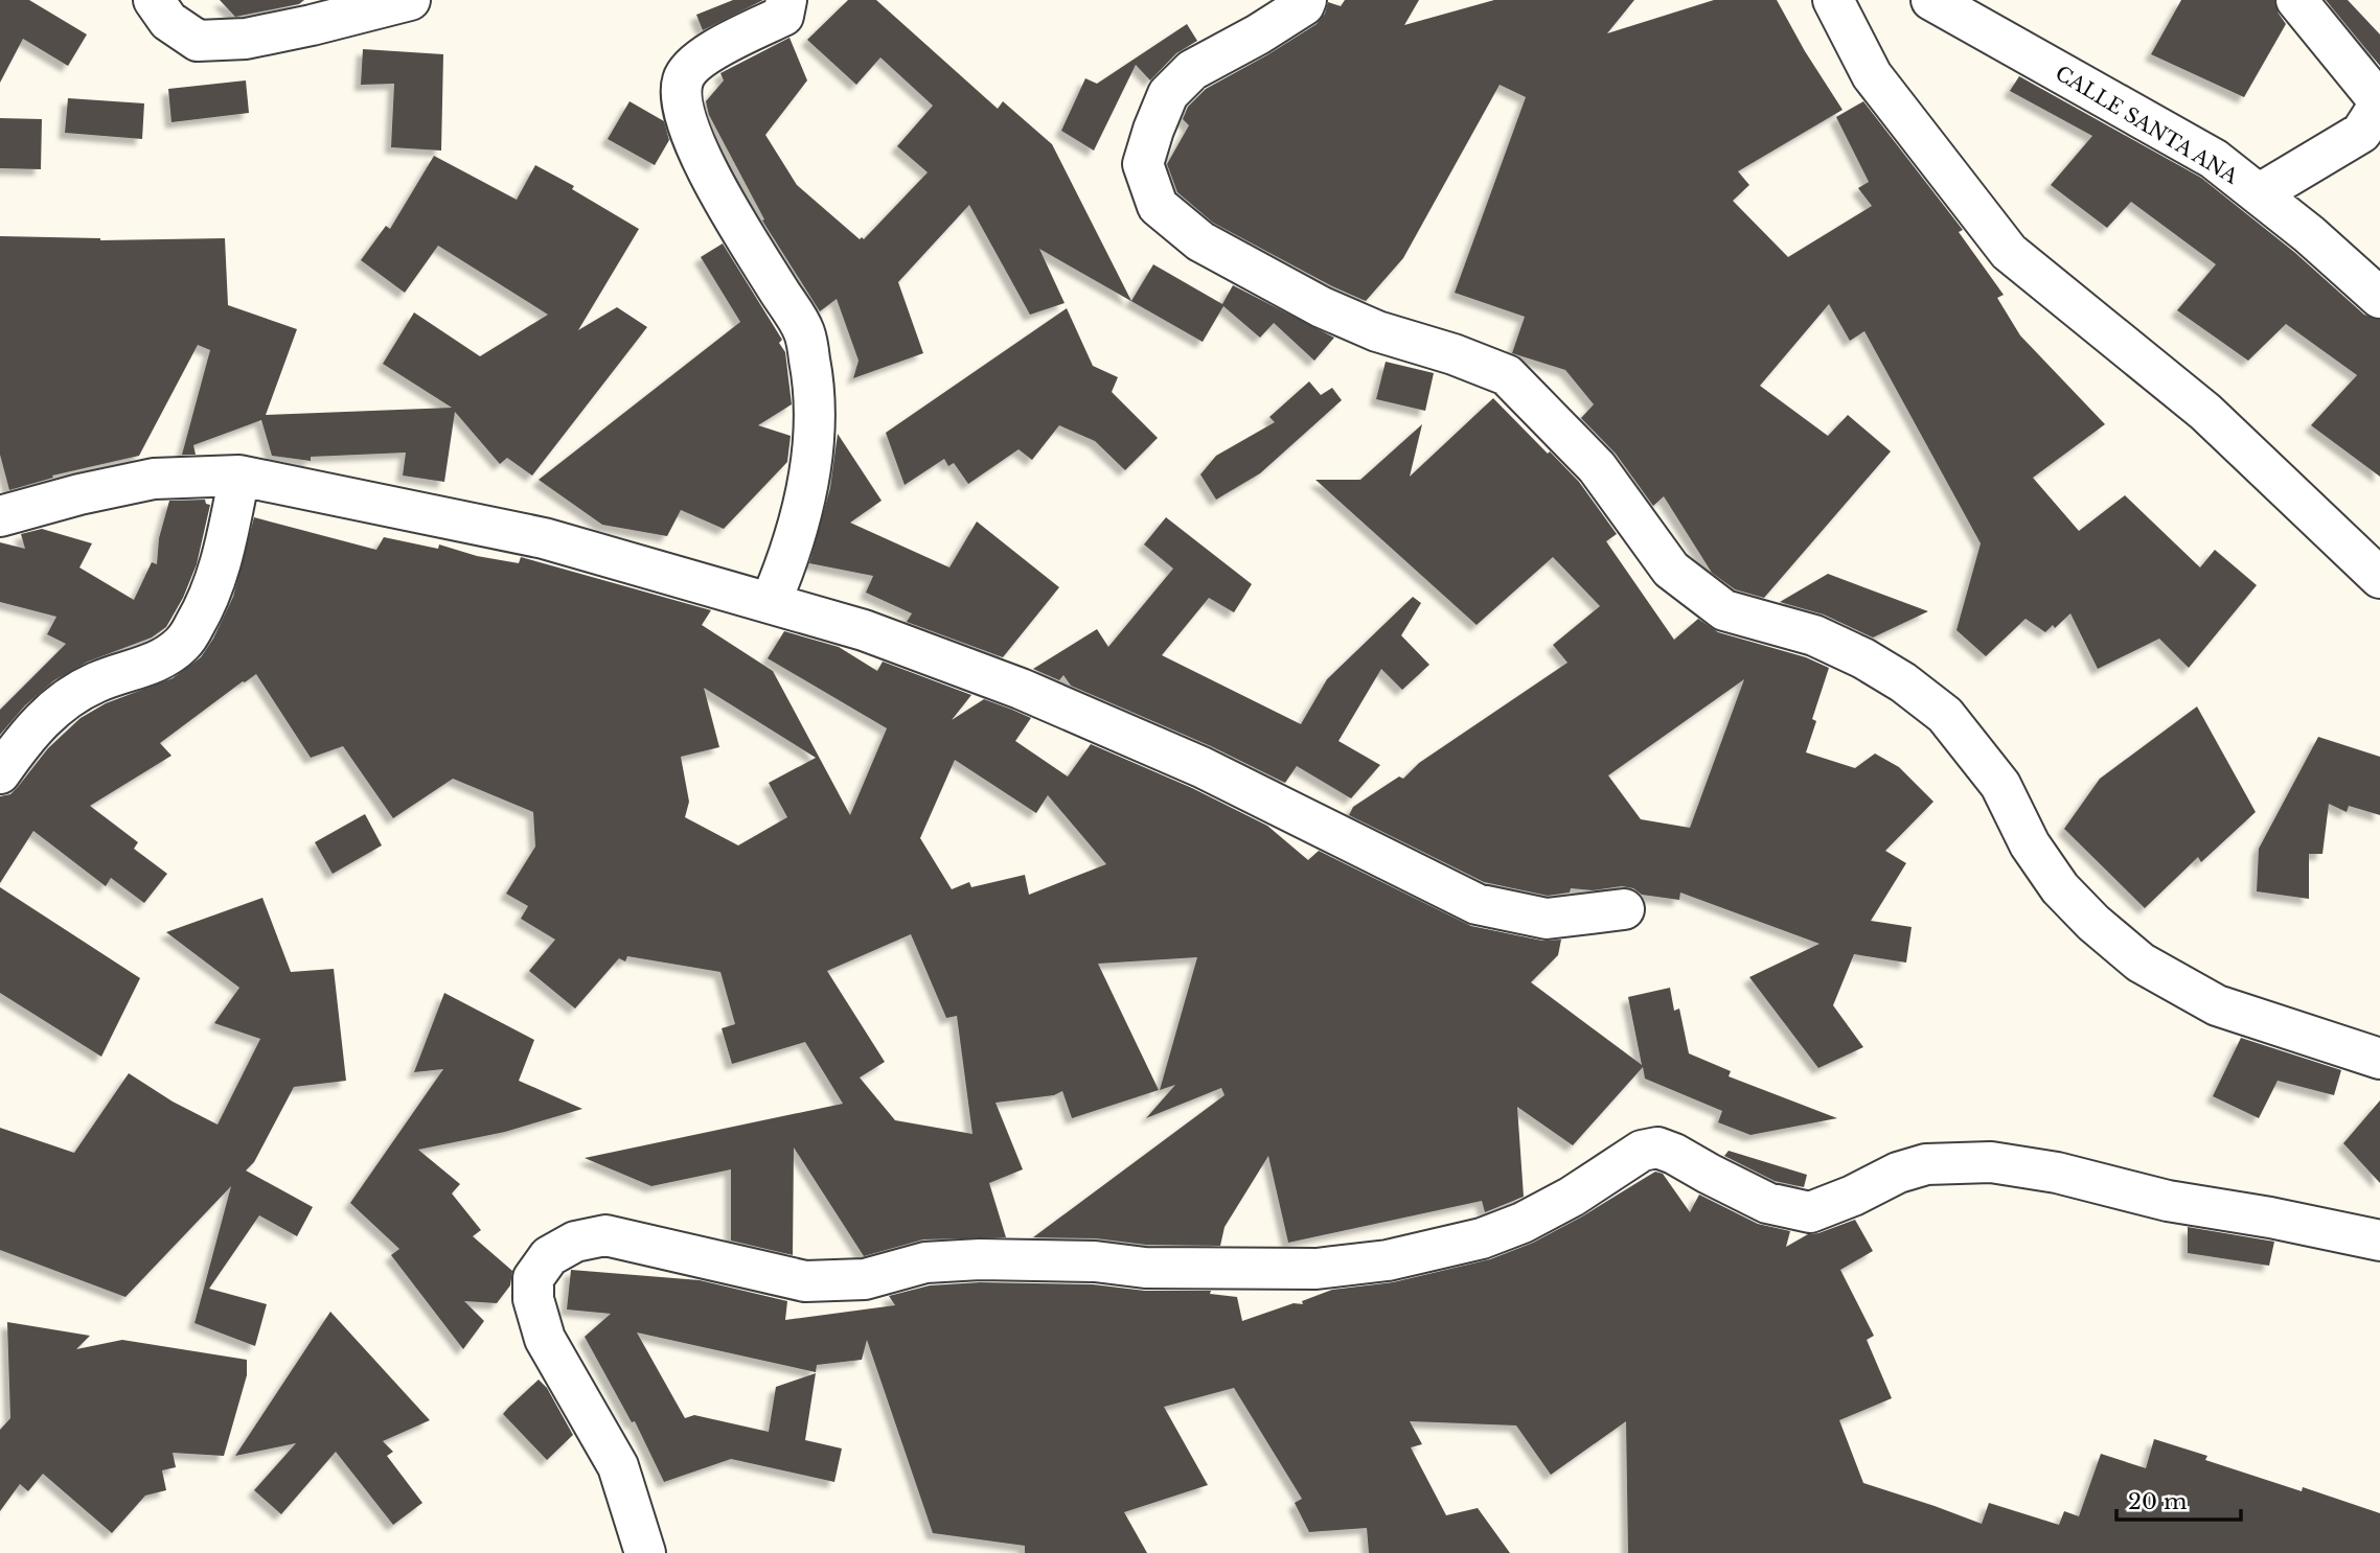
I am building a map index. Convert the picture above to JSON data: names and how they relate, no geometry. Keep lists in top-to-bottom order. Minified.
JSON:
{"streets":{"street":["CALLE SANTA ANA"]},"scale_bar":"20 m"}
